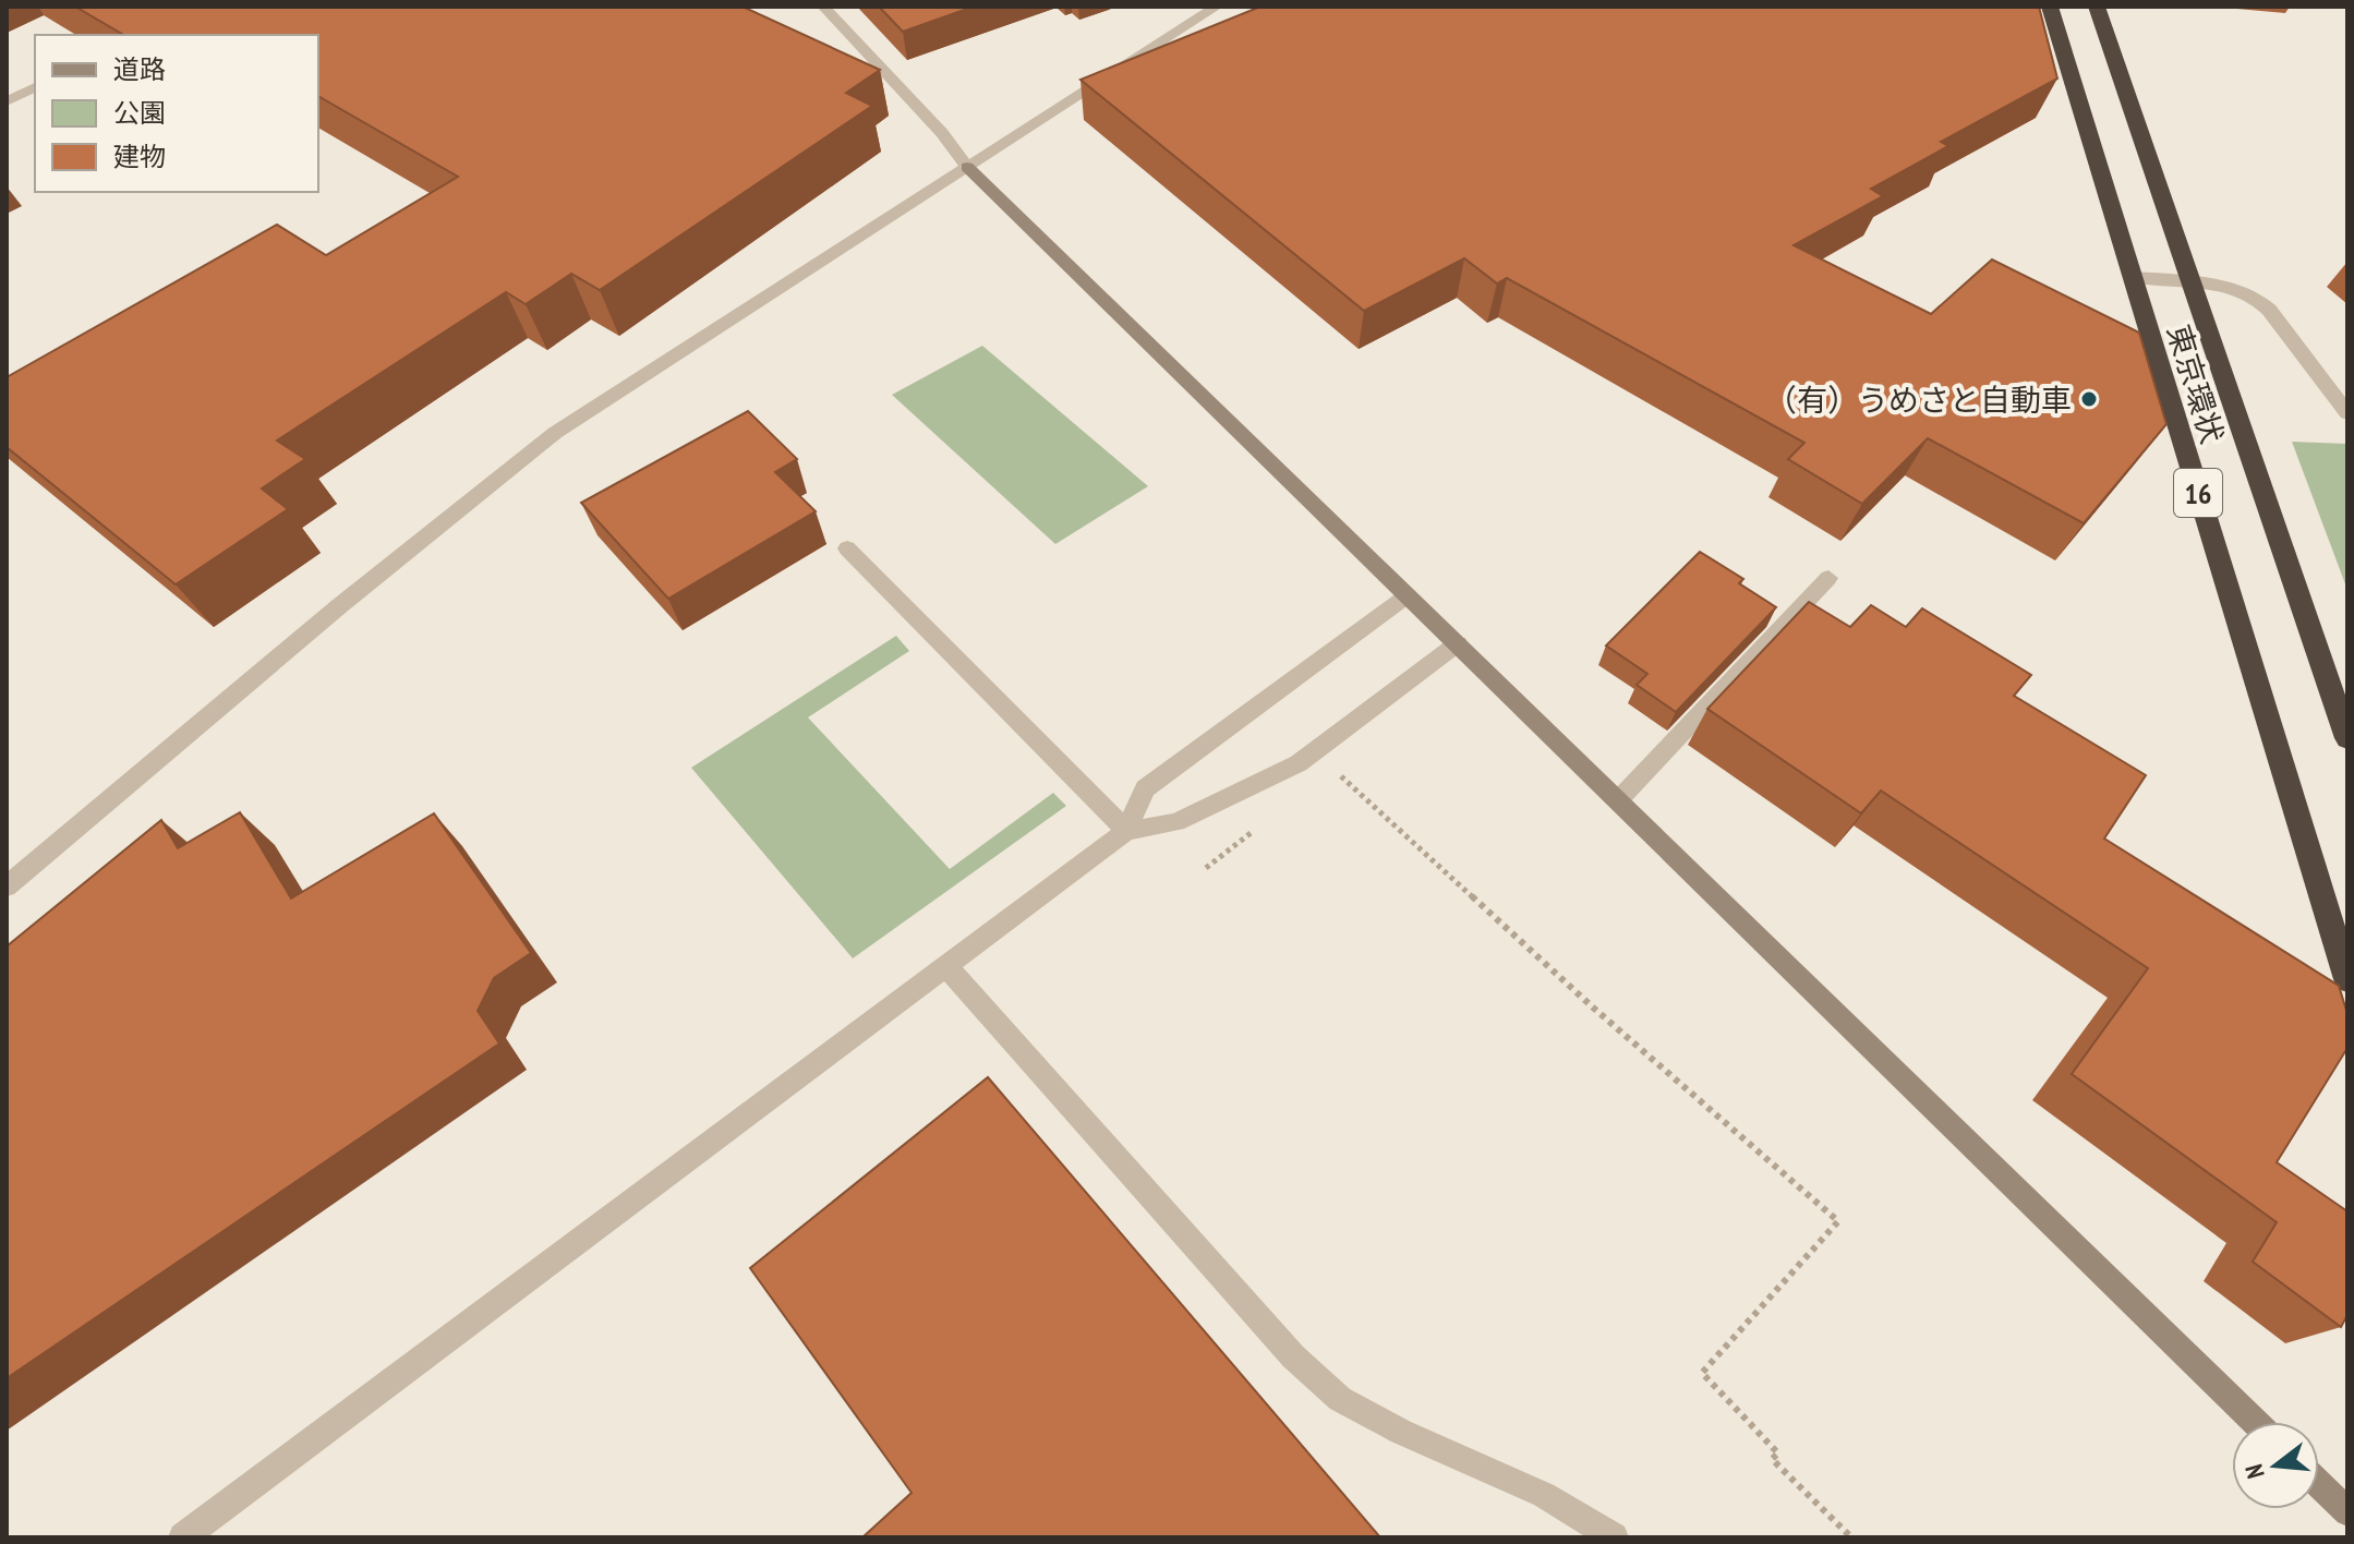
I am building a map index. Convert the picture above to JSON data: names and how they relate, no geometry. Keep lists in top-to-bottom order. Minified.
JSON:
{"streets":{"highway":["東京環状","16"]},"places":["（有）うめさと自動車"],"legend":["道路","公園","建物"],"north":"left"}
